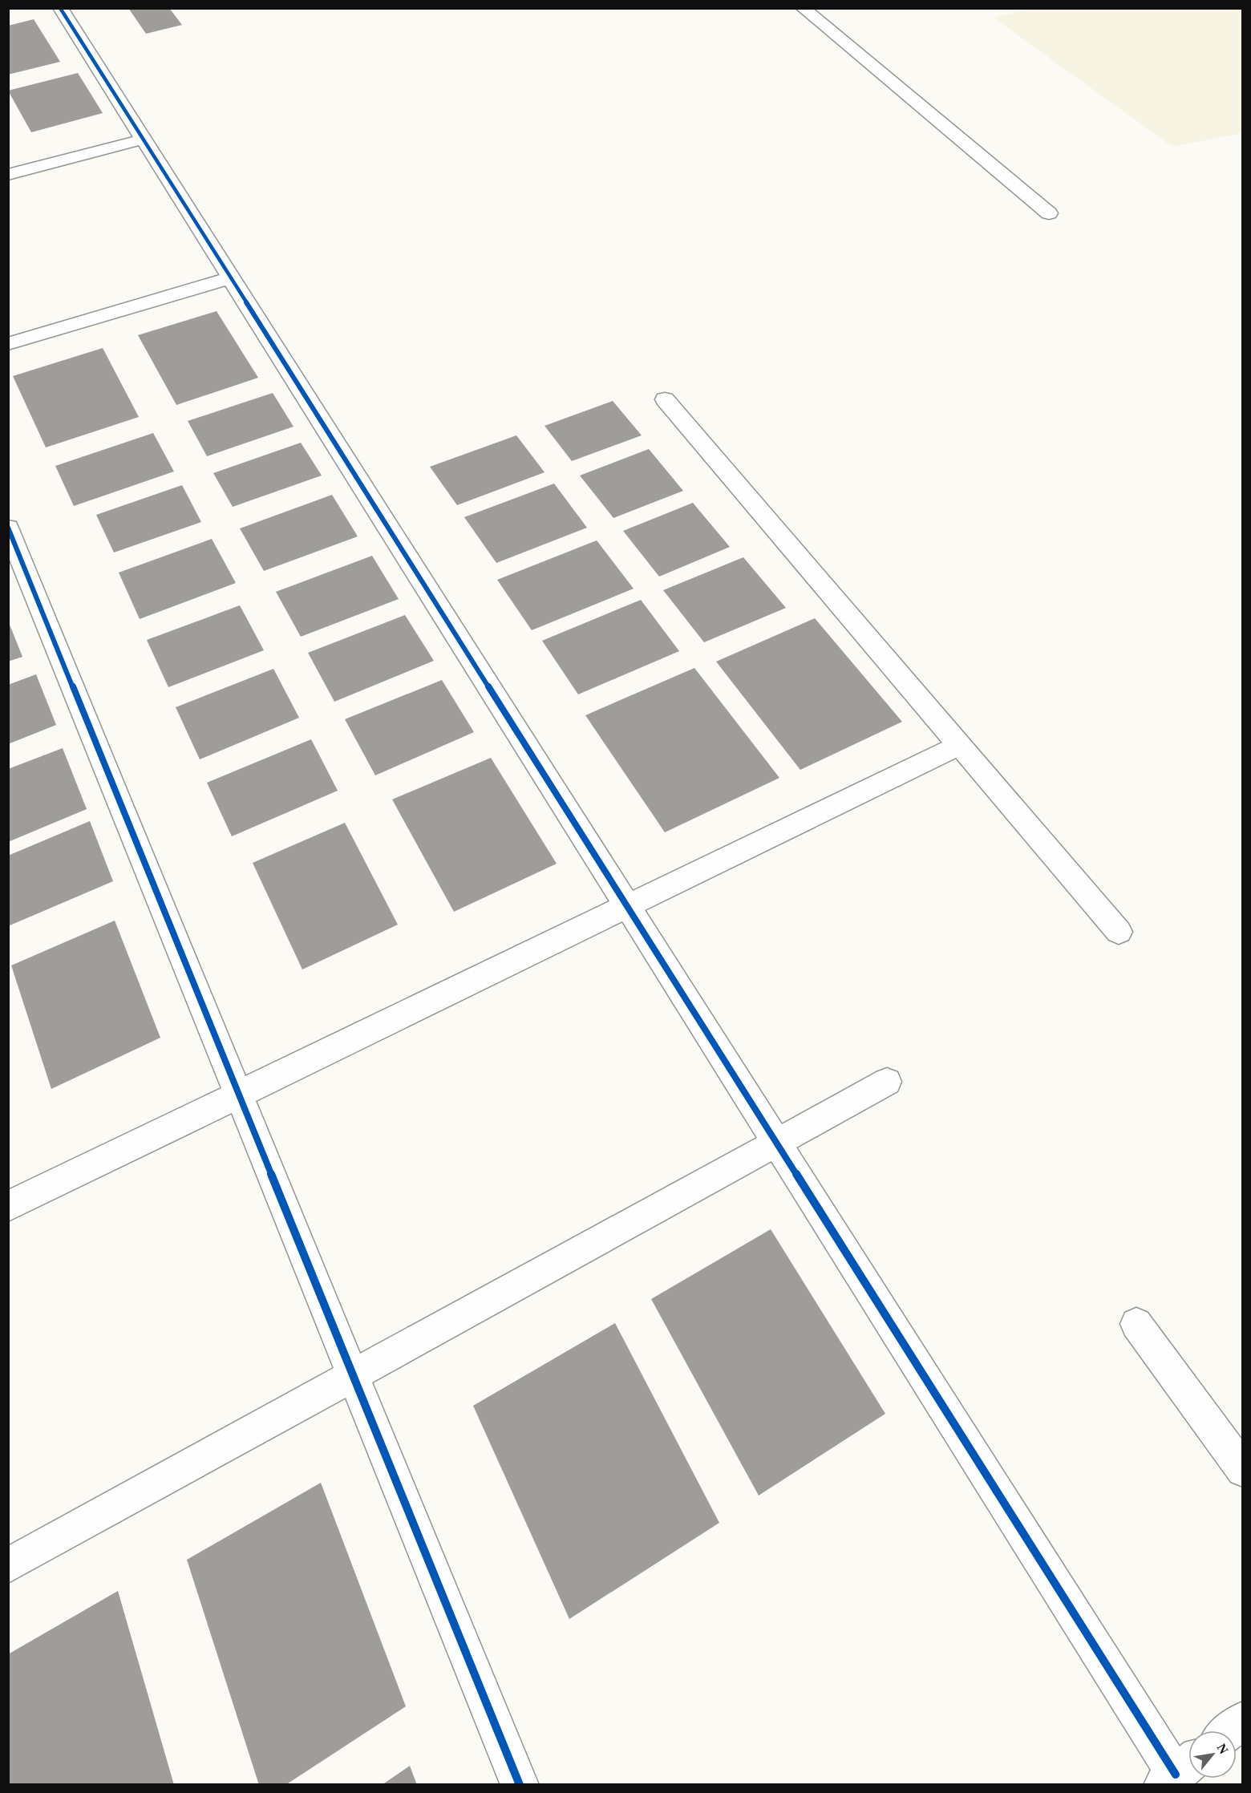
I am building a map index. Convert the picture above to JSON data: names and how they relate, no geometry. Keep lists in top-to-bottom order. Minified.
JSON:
{"north":"top right"}
